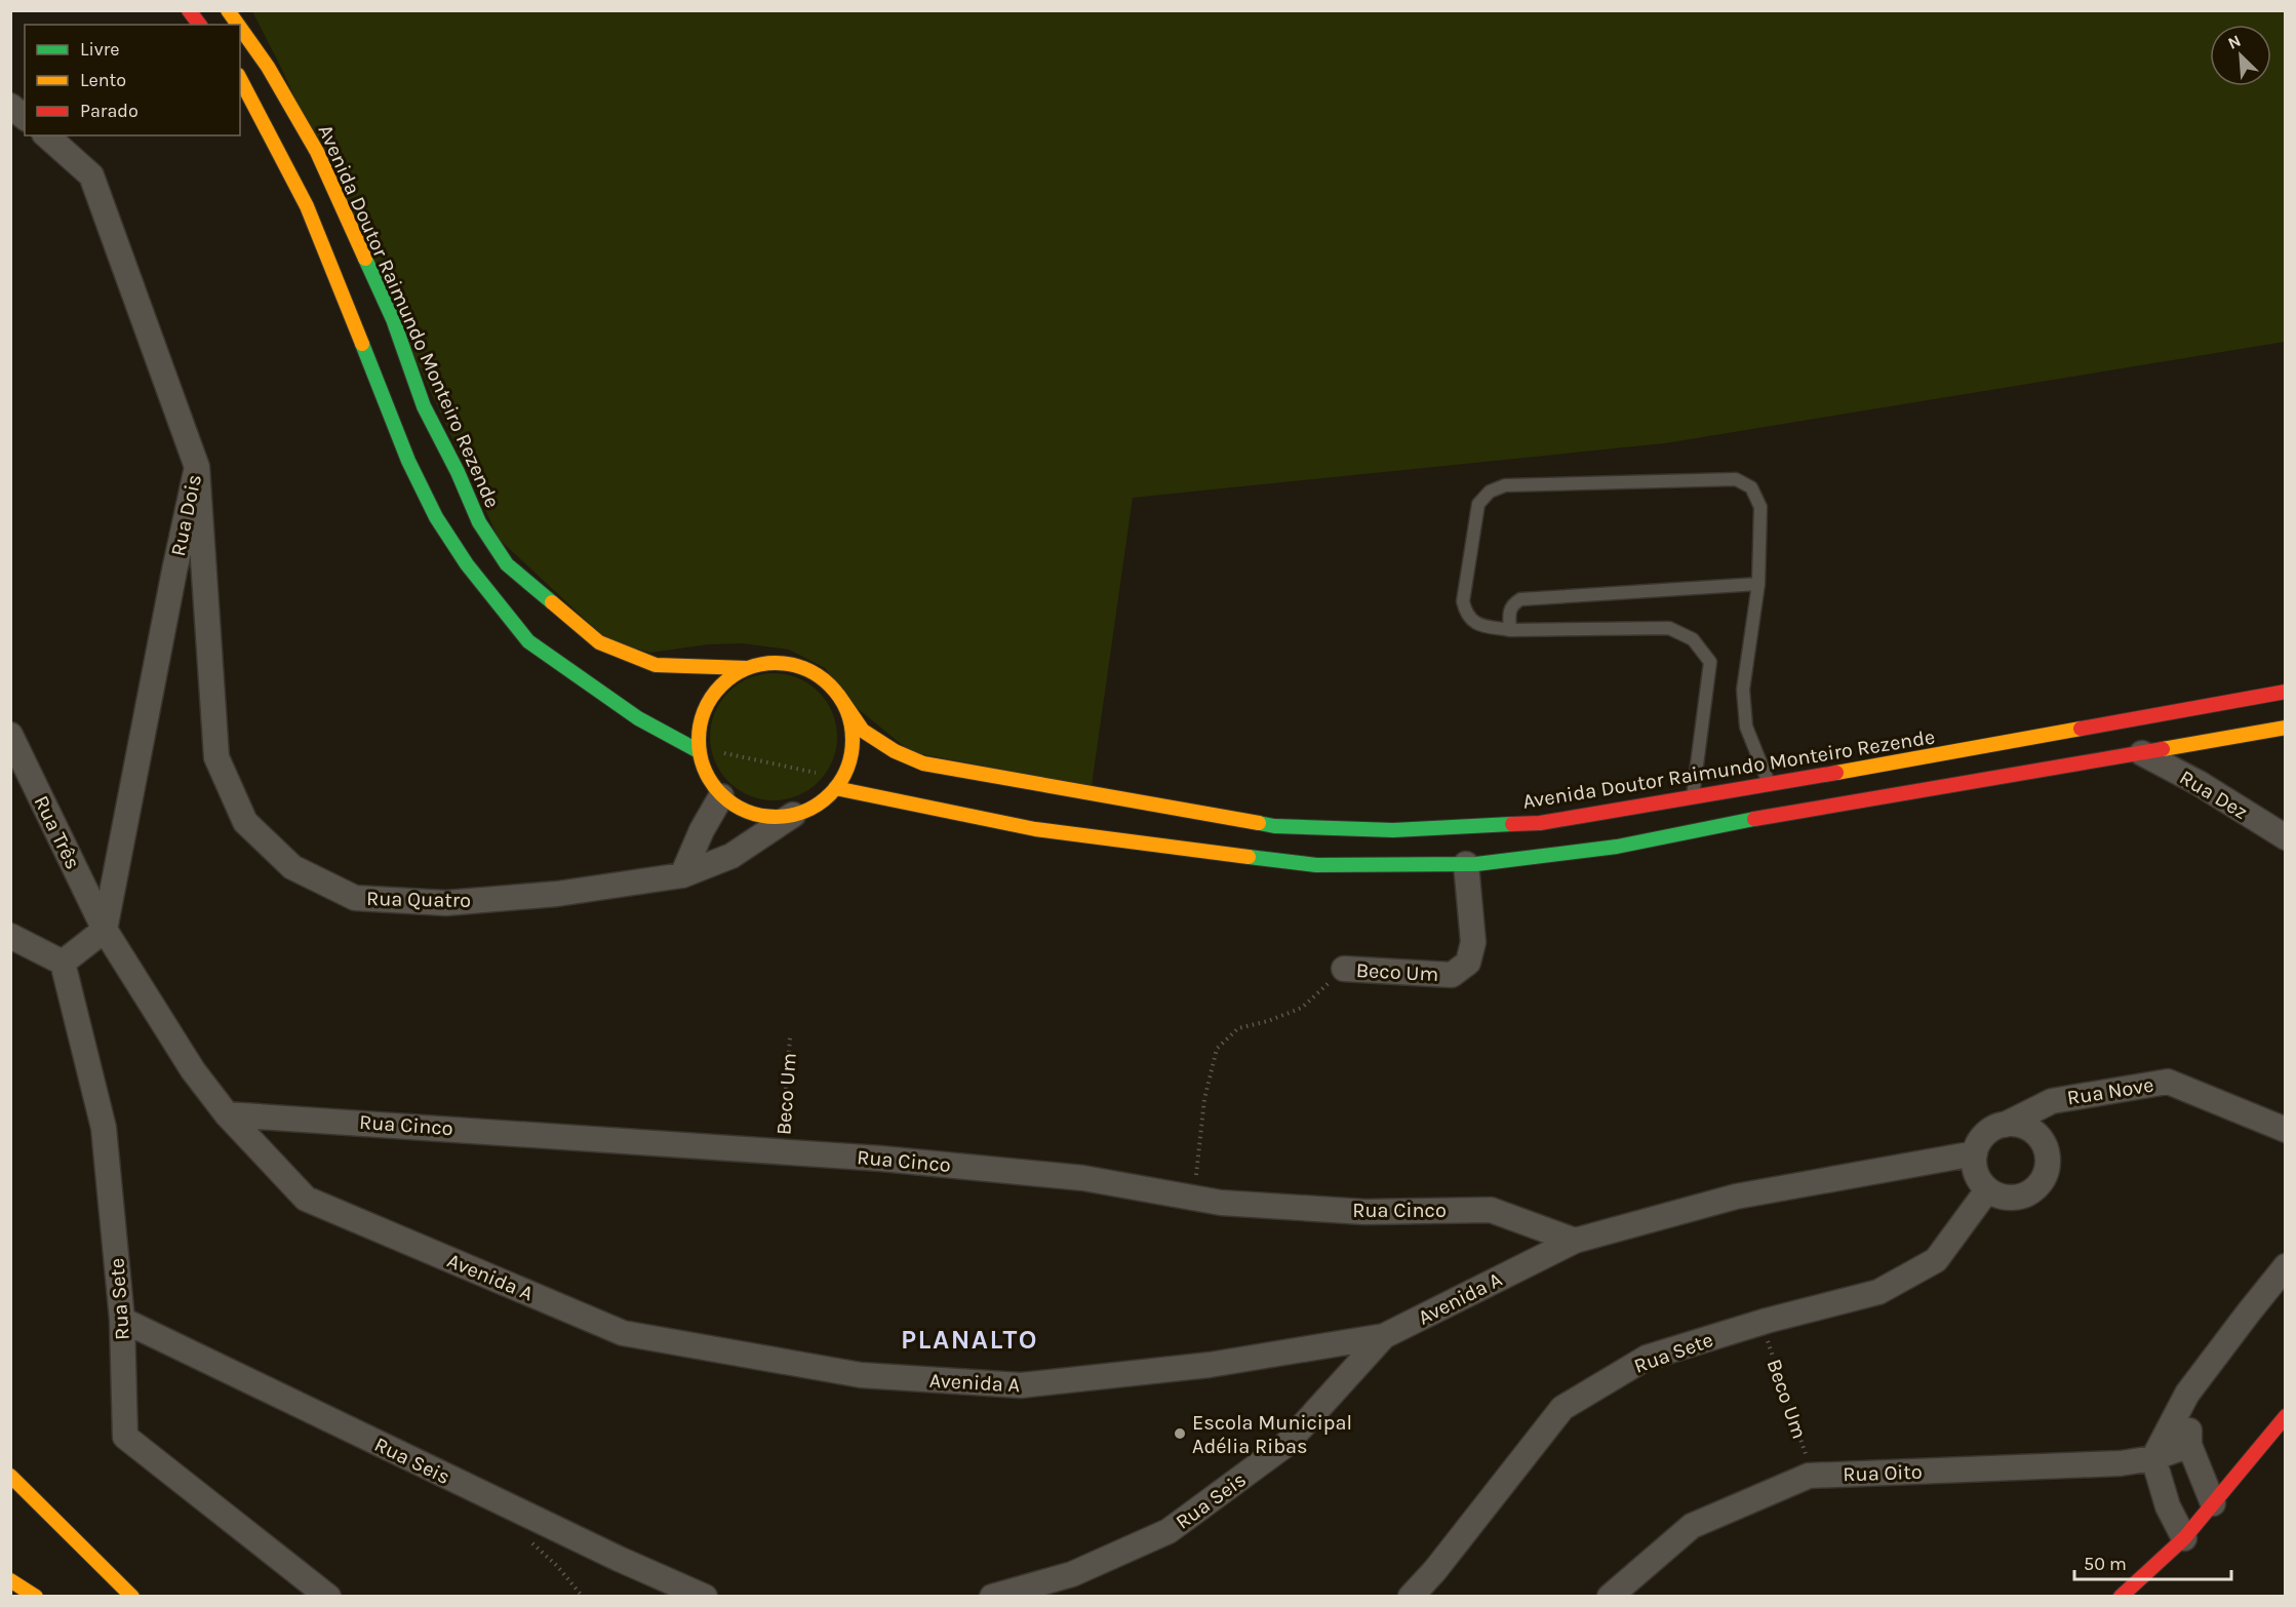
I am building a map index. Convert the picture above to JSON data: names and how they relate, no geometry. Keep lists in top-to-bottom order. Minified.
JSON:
{"streets":{"main road":["Avenida Doutor Raimundo Monteiro Rezende"],"street":["Rua Dois","Rua Dez","Rua Três","Rua Quatro","Beco Um","Rua Nove","Rua Cinco","Avenida A","Rua Sete","Rua Seis","Rua Oito"]},"crossings":[["Avenida Doutor Raimundo Monteiro Rezende","Rua Quatro"],["Rua Dois","Rua Três"],["Rua Dois","Rua Quatro"],["Rua Dois","Avenida A"],["Rua Três","Avenida A"],["Beco Um","Rua Cinco"],["Beco Um","Rua Sete"],["Beco Um","Rua Oito"],["Rua Nove","Avenida A"],["Rua Nove","Rua Sete"],["Rua Cinco","Avenida A"],["Avenida A","Rua Sete"],["Avenida A","Rua Seis"],["Rua Sete","Rua Seis"]],"districts":["PLANALTO"],"places":["Escola Municipal Adélia Ribas"],"legend":["Livre","Lento","Parado"],"scale_bar":"50 m","north":"top left"}
